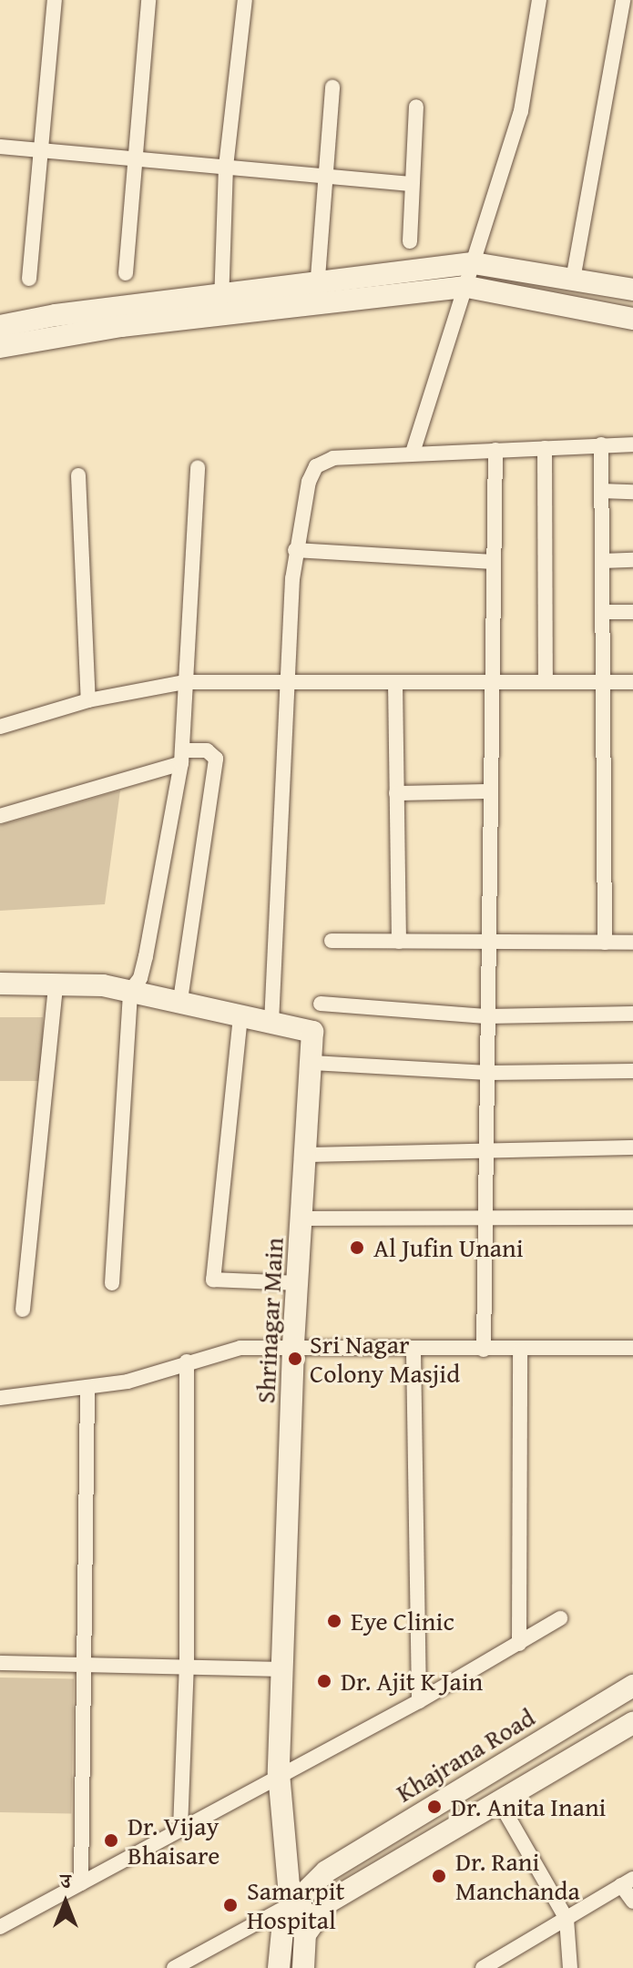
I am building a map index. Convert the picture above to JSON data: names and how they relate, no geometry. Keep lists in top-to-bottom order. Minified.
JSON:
{"streets":{"main road":["Shrinagar Main","Khajrana Road"]},"crossings":[["Shrinagar Main","Khajrana Road"]],"places":["Al Jufin Unani","Sri Nagar Colony Masjid","Eye Clinic","Dr. Ajit K Jain","Dr. Anita Inani","Dr. Vijay Bhaisare","Dr. Rani Manchanda","Samarpit Hospital"],"north":"top"}
